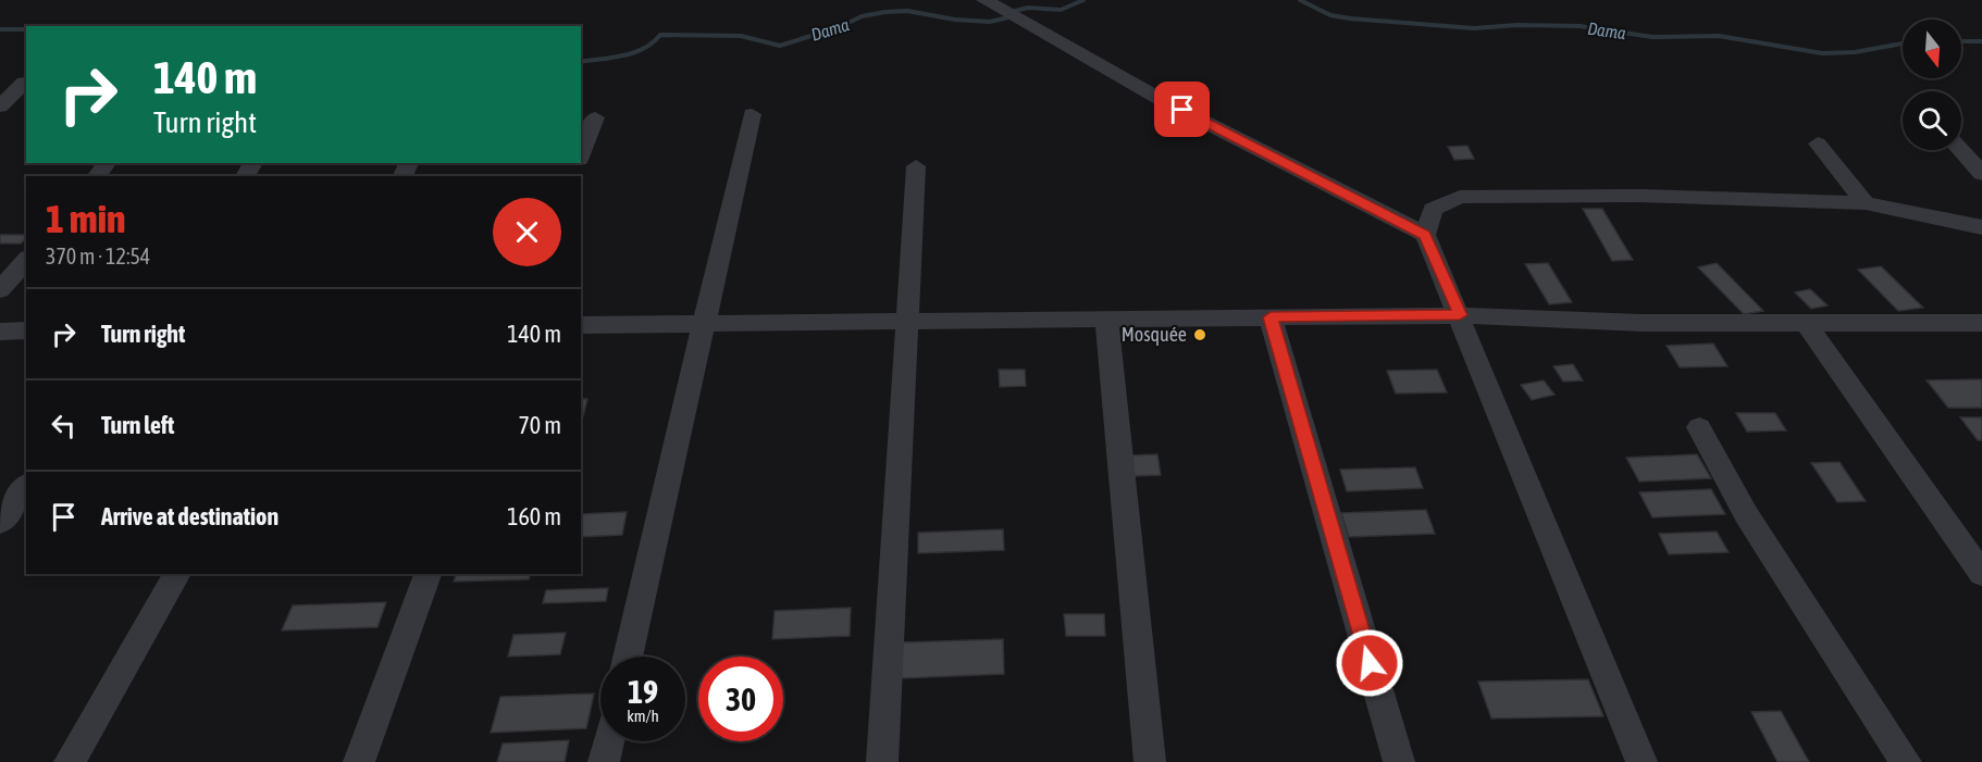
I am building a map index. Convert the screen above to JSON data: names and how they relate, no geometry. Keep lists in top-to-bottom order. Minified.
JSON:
{"water":["Dama"],"places":["Mosquée"],"north":"bottom","page":{"turn":["140 m","Turn right"],"heading":["1 min","370 m · 12:54"],"list":[{"name":"Turn right","value":"140 m"},{"name":"Turn left","value":"70 m"},{"name":"Arrive at destination","value":"160 m"}],"speed":"19 km/h","limit":"30"}}
